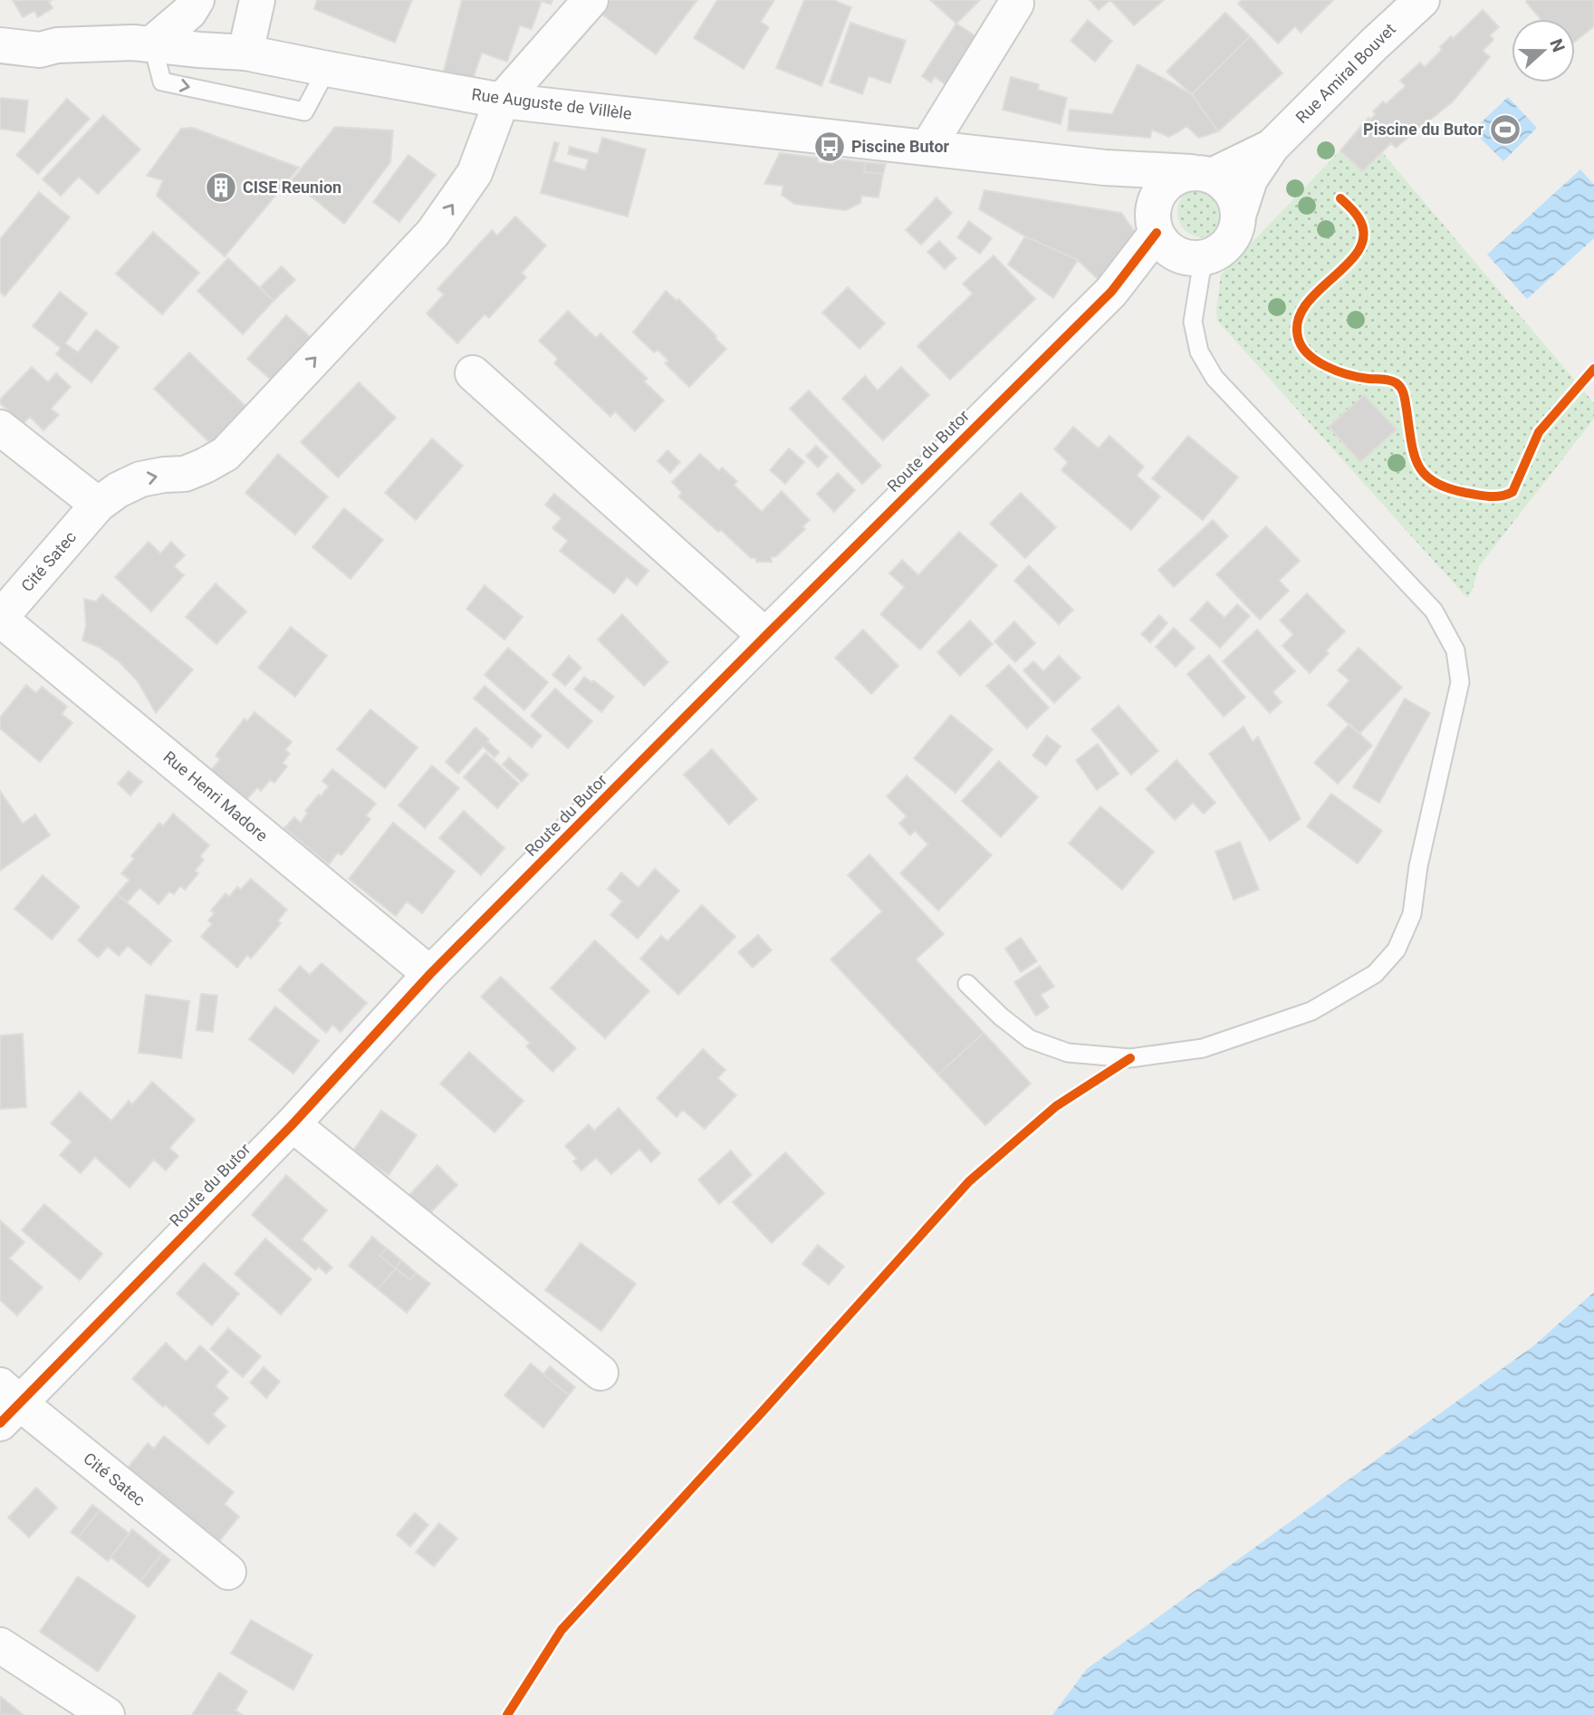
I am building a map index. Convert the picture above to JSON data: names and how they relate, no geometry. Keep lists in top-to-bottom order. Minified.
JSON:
{"streets":{"street":["Rue Amiral Bouvet","Rue Auguste de Villèle","Route du Butor","Cité Satec","Rue Henri Madore"]},"crossings":[["Rue Amiral Bouvet","Rue Auguste de Villèle"],["Rue Amiral Bouvet","Route du Butor"],["Rue Auguste de Villèle","Route du Butor"],["Rue Auguste de Villèle","Cité Satec"],["Route du Butor","Cité Satec"],["Route du Butor","Rue Henri Madore"],["Cité Satec","Rue Henri Madore"]],"one_way":["Cité Satec"],"places":{"sports":["Piscine du Butor"],"bus stop":["Piscine Butor"],"building":["CISE Reunion"]},"north":"right"}
